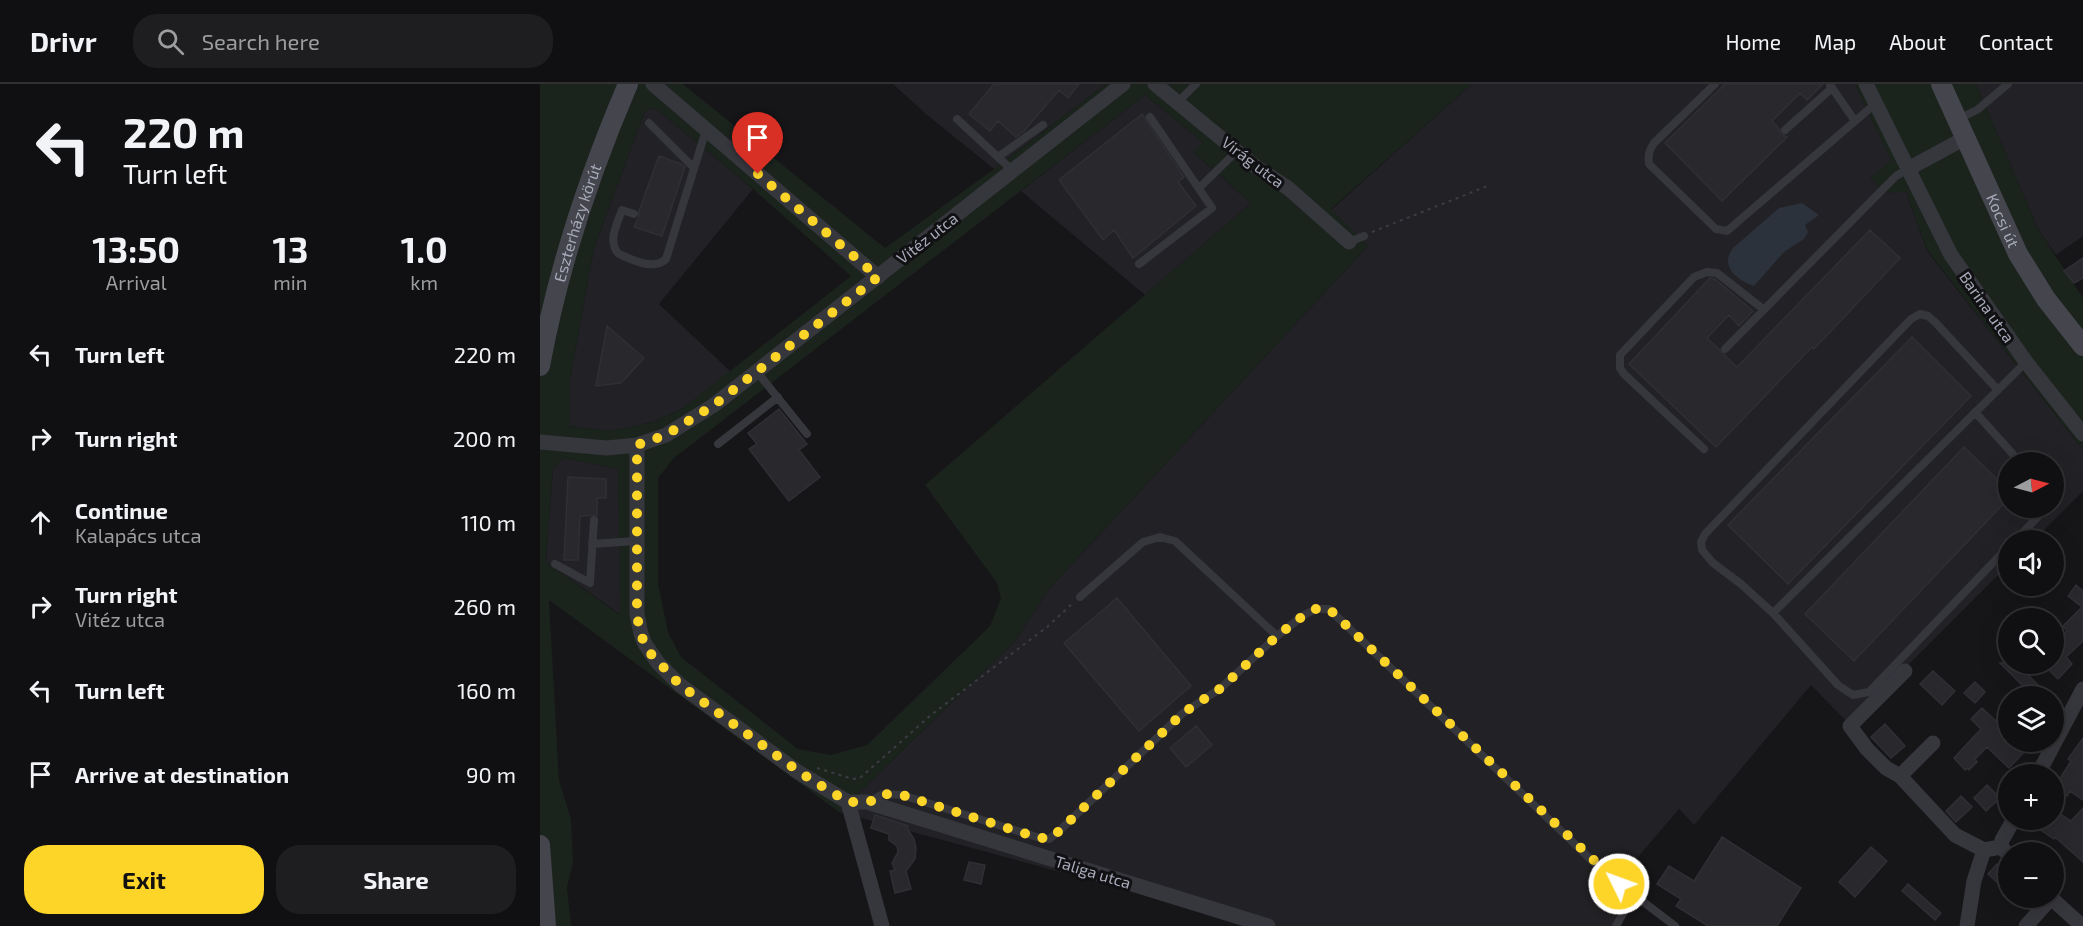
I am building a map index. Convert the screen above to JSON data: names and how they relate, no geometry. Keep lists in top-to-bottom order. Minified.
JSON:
{"streets":{"street":["Virág utca","Kocsi út","Eszterházy körút","Vitéz utca","Barina utca","Taliga utca"]},"north":"right","page":{"header":"Drivr","search":"Search here","nav":["Home","Map","About","Contact"],"turn":["220 m","Turn left"],"eta":["13:50","Arrival","13","min","1.0","km"],"list":[{"name":"Turn left","value":"220 m"},{"name":"Turn right","value":"200 m"},{"name":"Continue","note":"Kalapács utca","value":"110 m"},{"name":"Turn right","note":"Vitéz utca","value":"260 m"},{"name":"Turn left","value":"160 m"},{"name":"Arrive at destination","value":"90 m"}],"map_buttons":["+","−"],"buttons":["Exit","Share"]}}
